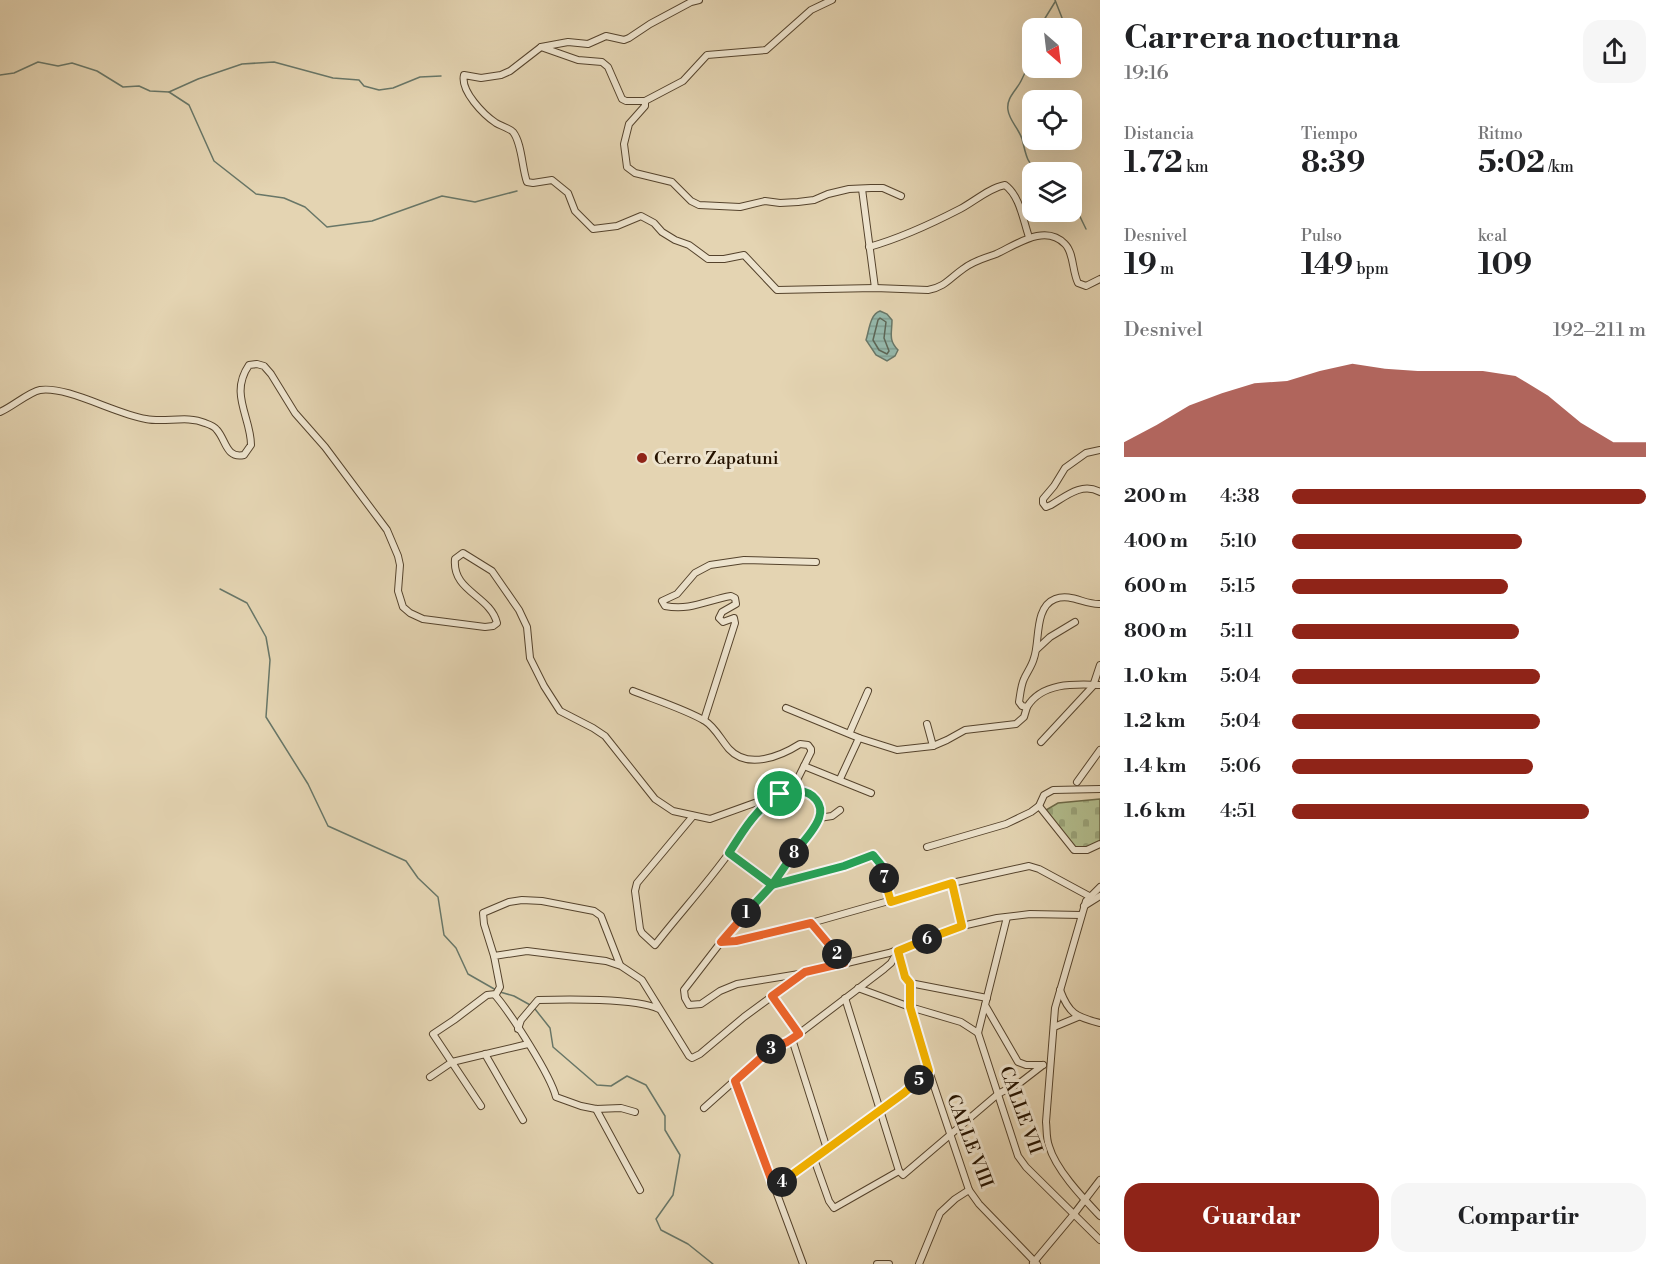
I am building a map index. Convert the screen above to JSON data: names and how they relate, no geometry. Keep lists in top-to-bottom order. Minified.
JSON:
{"streets":{"street":["CALLE VII","CALLE VIII"]},"places":["Cerro Zapatuni"],"north":"bottom right","page":{"heading":["Carrera nocturna","19:16"],"stats":[["Distancia","1.72 km"],["Tiempo","8:39"],["Ritmo","5:02 /km"],["Desnivel","19 m"],["Pulso","149 bpm"],["kcal","109"]],"chart":["Desnivel","192–211 m"],"list":[{"name":"200 m","note":"4:38"},{"name":"400 m","note":"5:10"},{"name":"600 m","note":"5:15"},{"name":"800 m","note":"5:11"},{"name":"1.0 km","note":"5:04"},{"name":"1.2 km","note":"5:04"},{"name":"1.4 km","note":"5:06"},{"name":"1.6 km","note":"4:51"}],"pins":["8","7","1","6","2","3","5","4"],"buttons":["Guardar","Compartir"]}}
